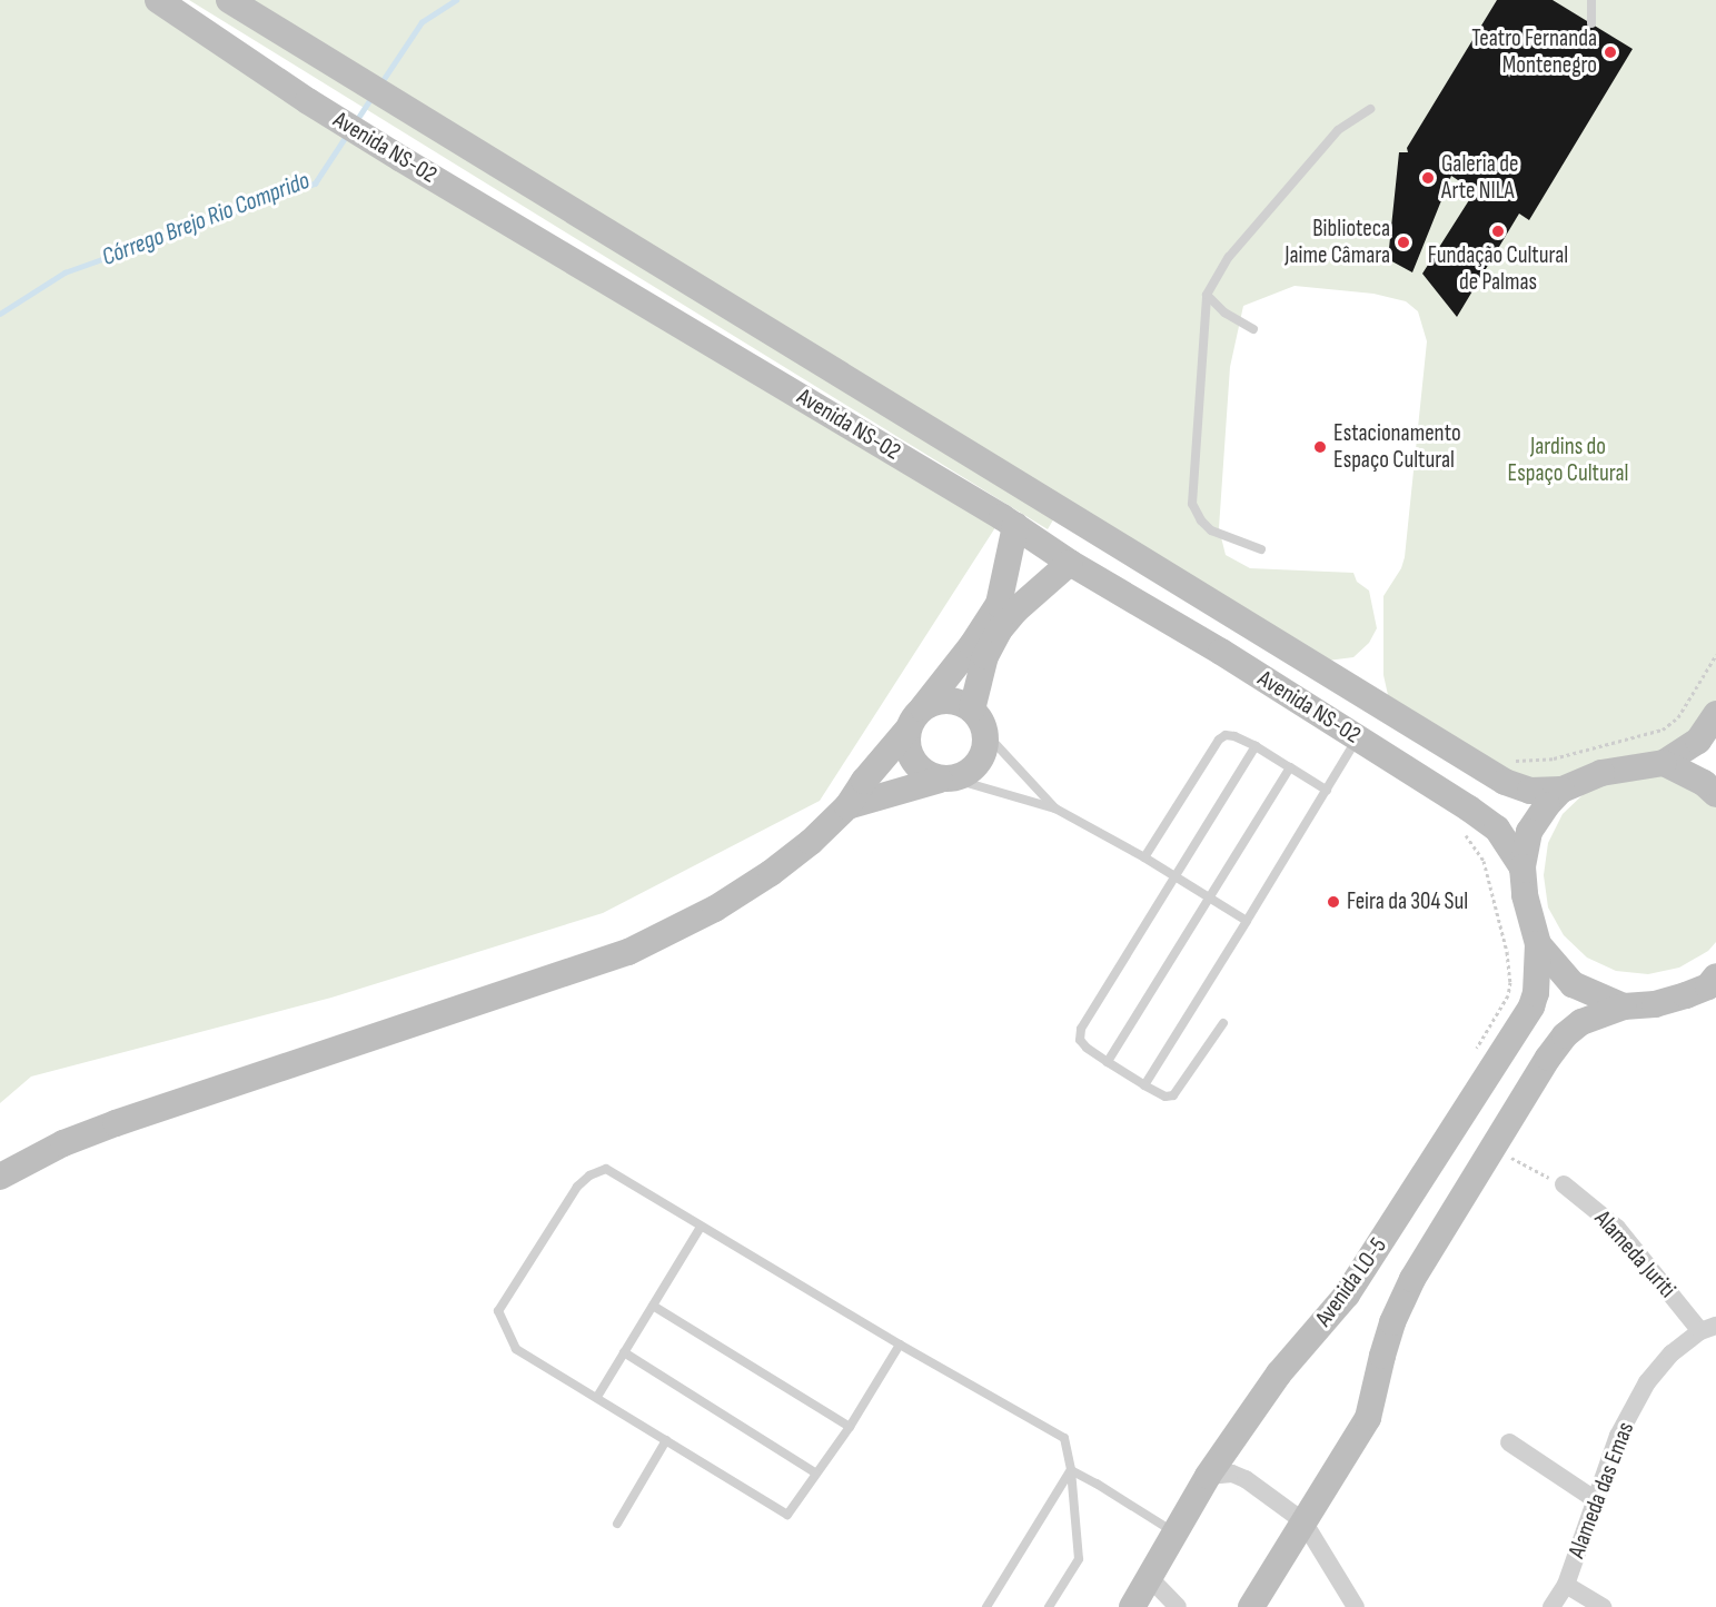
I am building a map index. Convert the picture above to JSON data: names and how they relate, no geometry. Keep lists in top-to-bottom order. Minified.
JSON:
{"streets":{"street":["Avenida NS-02","Alameda Juriti","Avenida LO-5","Alameda das Emas"]},"crossings":[["Alameda Juriti","Alameda das Emas"]],"water":["Córrego Brejo Rio Comprido"],"parks":["Jardins do Espaço Cultural"],"places":["Teatro Fernanda Montenegro","Galeria de Arte NILA","Fundação Cultural de Palmas","Biblioteca Jaime Câmara","Estacionamento Espaço Cultural","Feira da 304 Sul"]}
